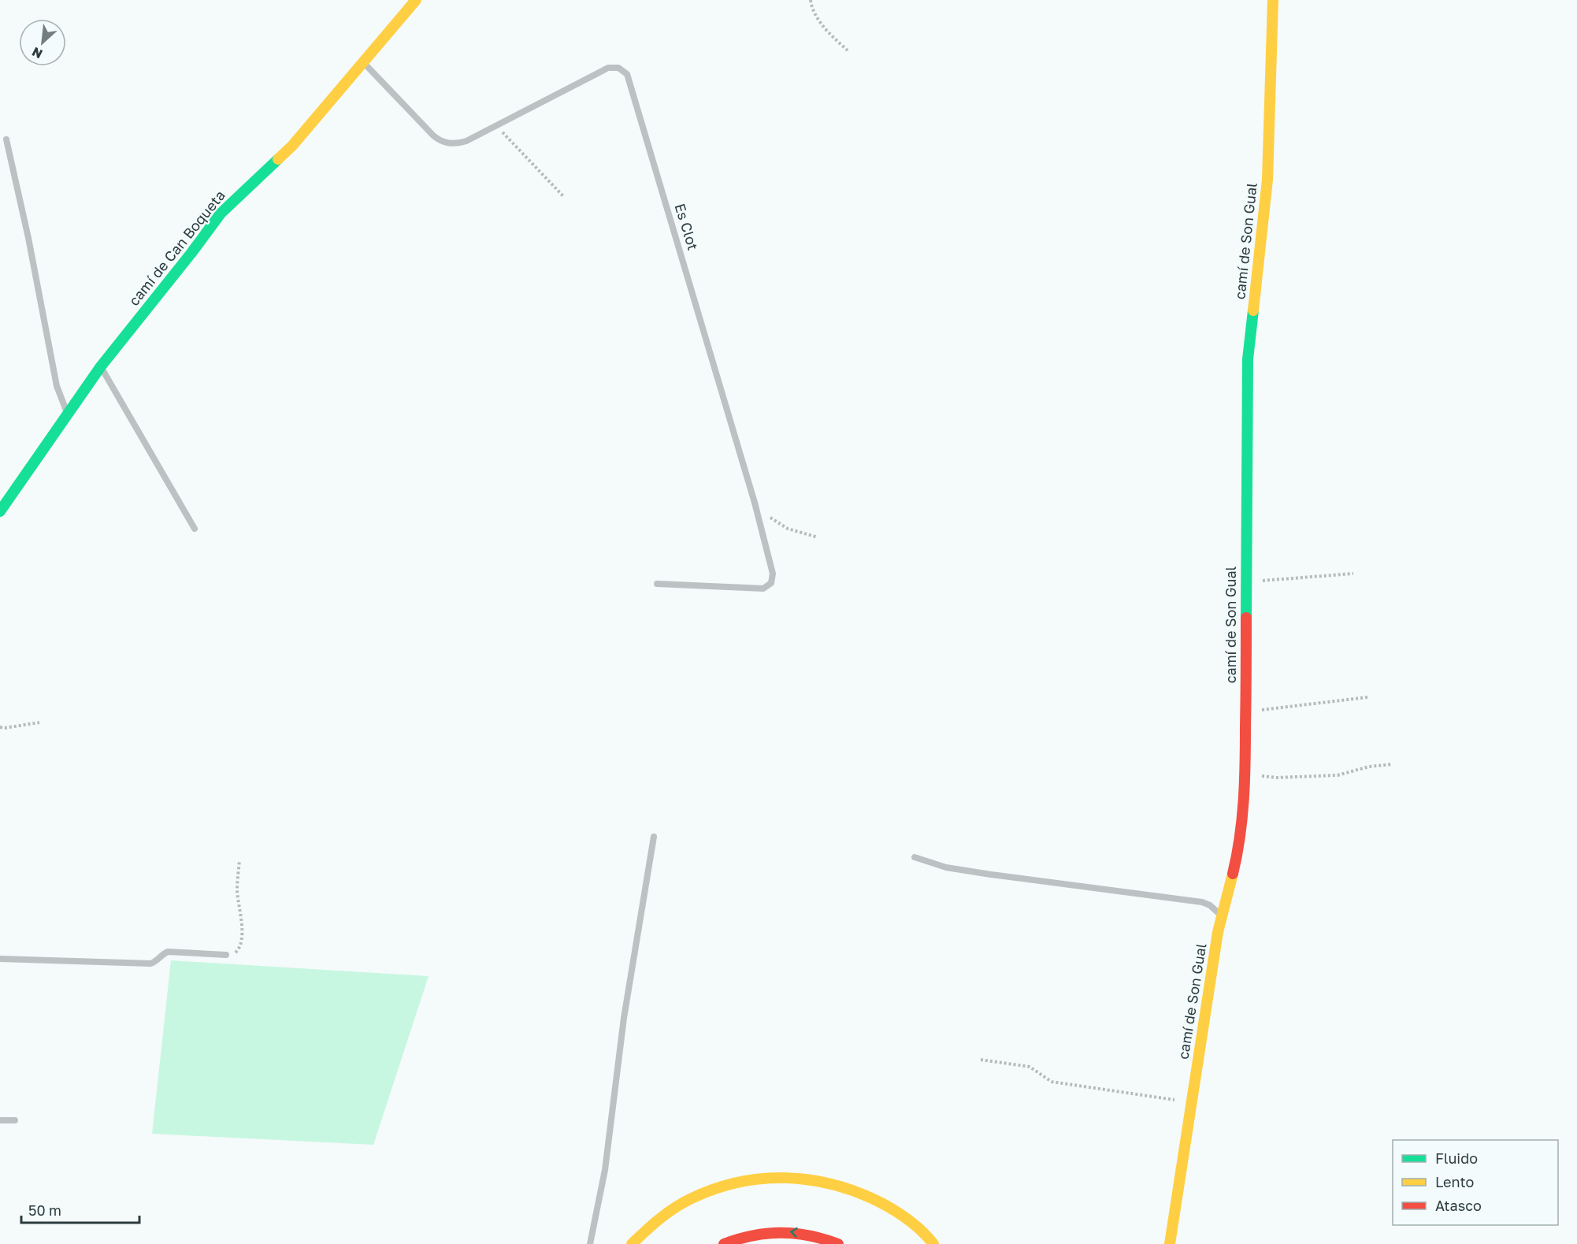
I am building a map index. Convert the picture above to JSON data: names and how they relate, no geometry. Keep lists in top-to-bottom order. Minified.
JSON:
{"streets":{"main road":["camí de Son Gual","camí de Can Boqueta"],"lane":["Es Clot"]},"crossings":[["Es Clot","camí de Can Boqueta"]],"legend":["Fluido","Lento","Atasco"],"scale_bar":"50 m","north":"bottom left"}
